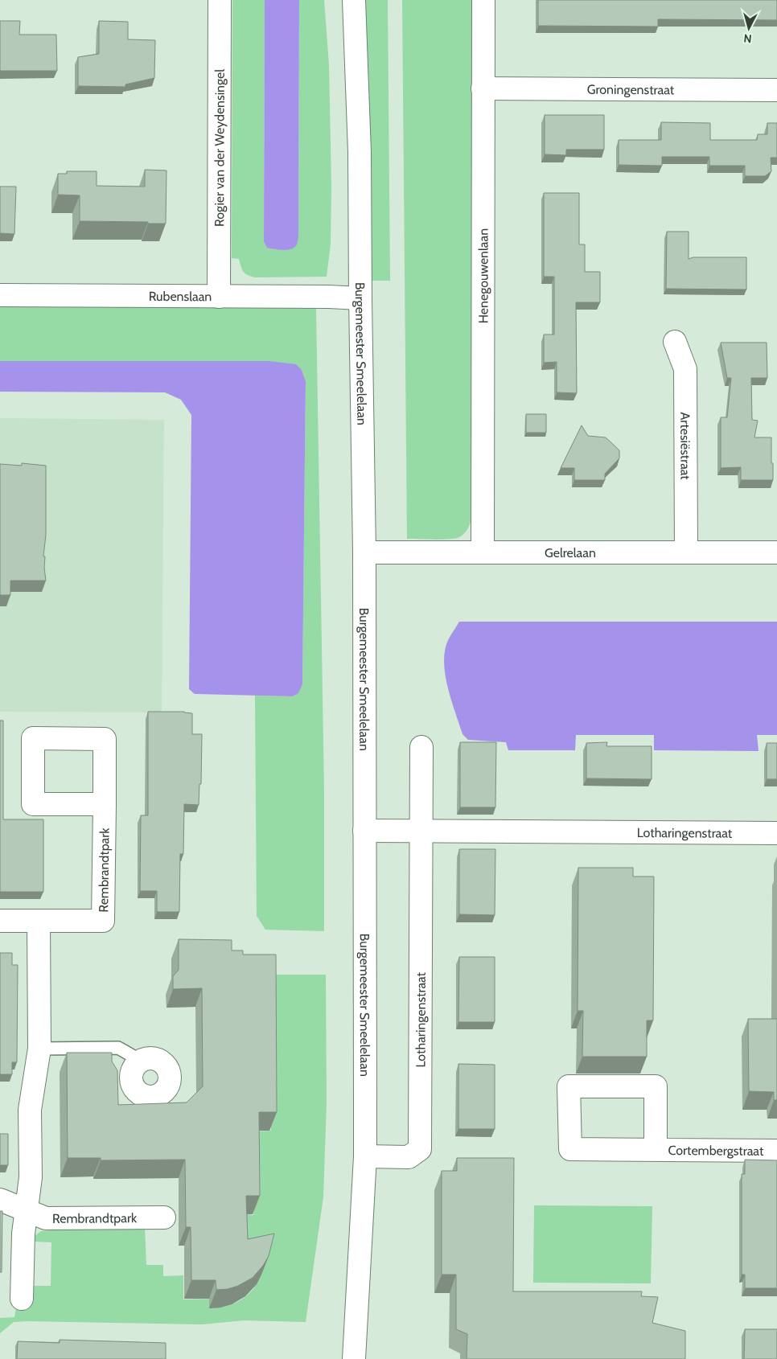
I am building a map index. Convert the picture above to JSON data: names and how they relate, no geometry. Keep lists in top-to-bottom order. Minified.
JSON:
{"streets":{"street":["Groningenstraat","Rogier van der Weydensingel","Henegouwenlaan","Rubenslaan","Burgemeester Smeelelaan","Artesiëstraat","Gelrelaan","Lotharingenstraat","Rembrandtpark","Cortembergstraat"]},"crossings":[["Groningenstraat","Henegouwenlaan"],["Rogier van der Weydensingel","Rubenslaan"],["Henegouwenlaan","Gelrelaan"],["Rubenslaan","Burgemeester Smeelelaan"],["Burgemeester Smeelelaan","Gelrelaan"],["Burgemeester Smeelelaan","Lotharingenstraat"],["Artesiëstraat","Gelrelaan"]],"north":"bottom"}
